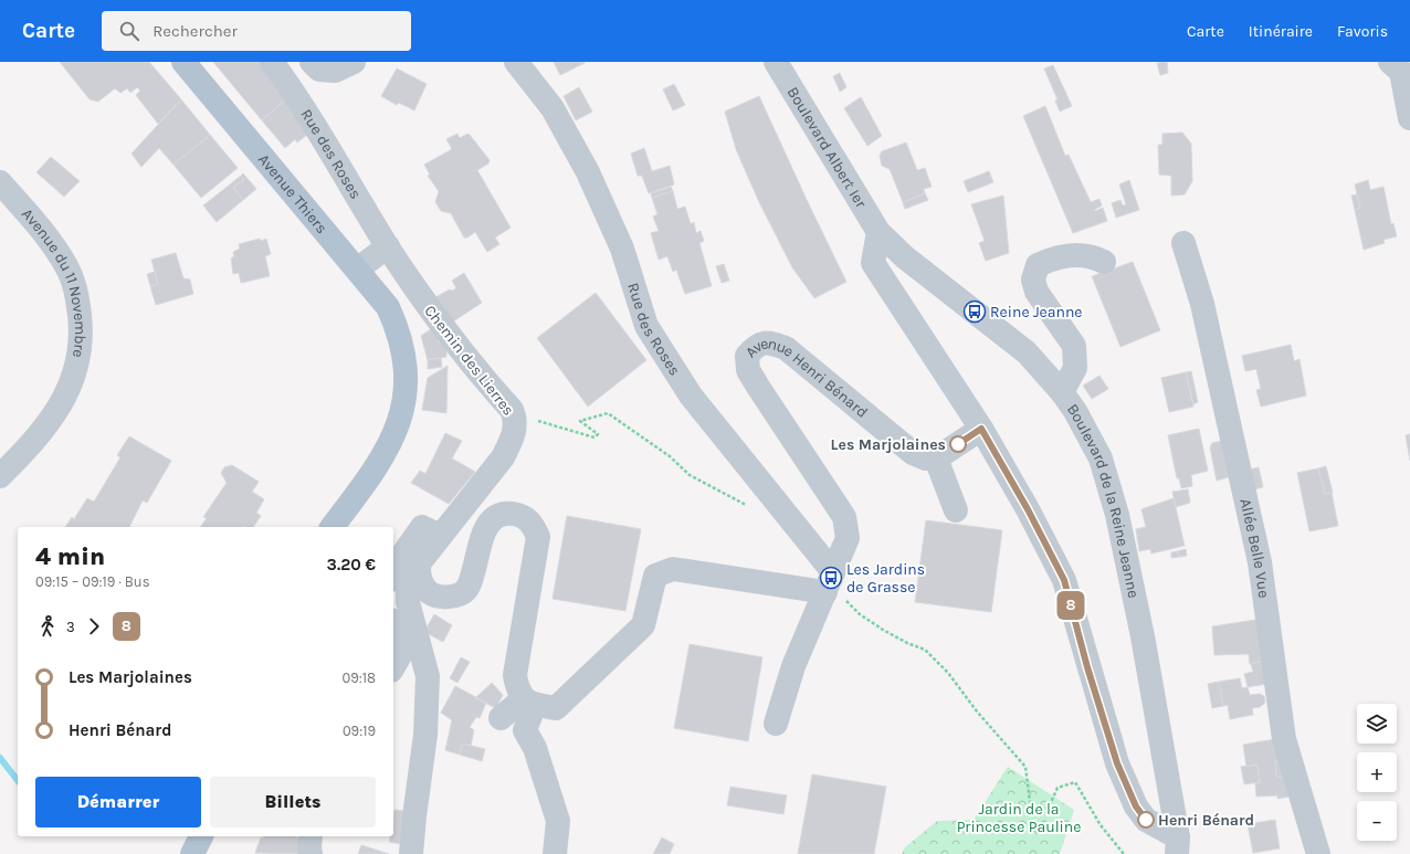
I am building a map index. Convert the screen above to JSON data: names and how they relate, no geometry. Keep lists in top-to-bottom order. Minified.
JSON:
{"streets":{"main road":["Avenue Thiers"],"street":["Boulevard Albert Ier","Rue des Roses","Avenue du 11 Novembre","Chemin des Lierres","Avenue Henri Bénard","Boulevard de la Reine Jeanne","Allée Belle Vue"]},"crossings":[["Boulevard Albert Ier","Boulevard de la Reine Jeanne"],["Rue des Roses","Chemin des Lierres"],["Rue des Roses","Avenue Henri Bénard"]],"parks":["Jardin de la Princesse Pauline"],"places":{"bus stop":["Reine Jeanne","Les Jardins de Grasse"],"other":["Les Marjolaines","Henri Bénard"]},"lines":["bus line 8"],"page":{"header":"Carte","search":"Rechercher","nav":["Carte","Itinéraire","Favoris"],"on_map":"8","heading":["4 min","09:15 – 09:19 · Bus","3.20 €"],"legs":["3","8"],"list":[{"name":"Les Marjolaines","value":"09:18"},{"name":"Henri Bénard","value":"09:19"}],"map_buttons":["+","−"],"buttons":["Démarrer","Billets"]}}
